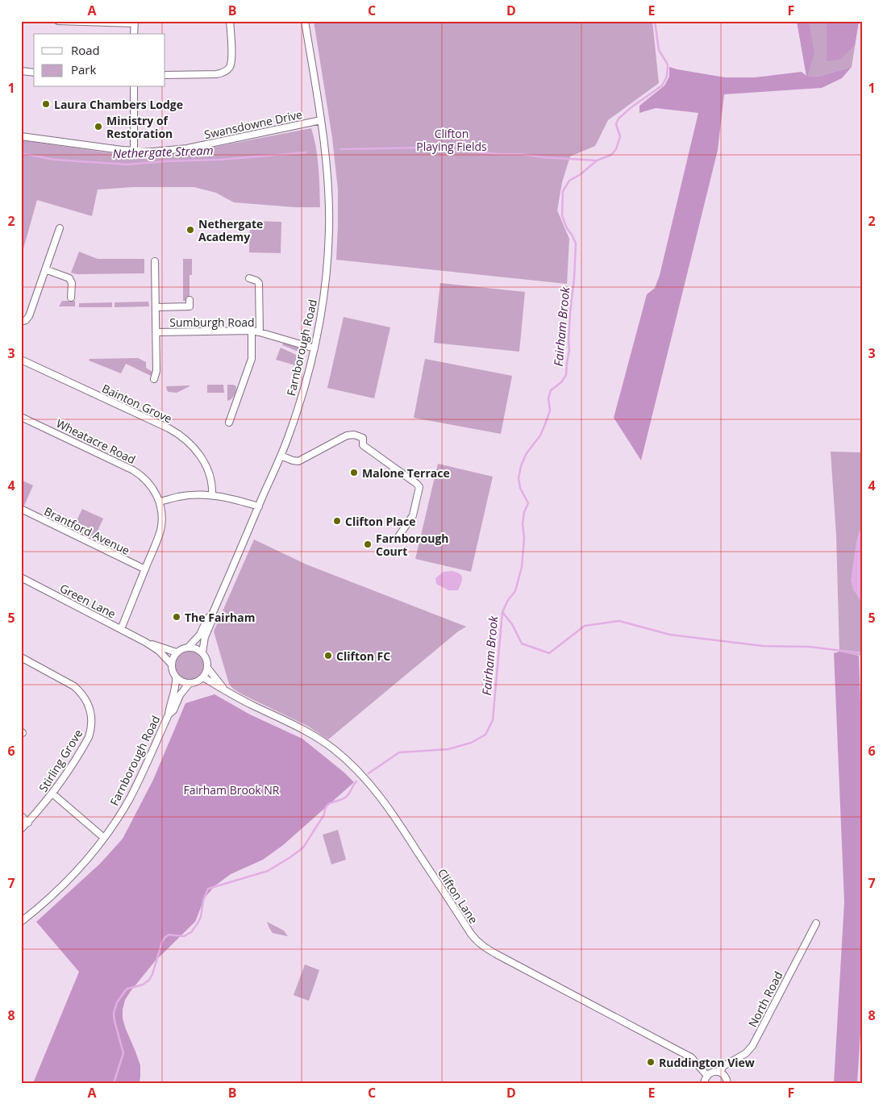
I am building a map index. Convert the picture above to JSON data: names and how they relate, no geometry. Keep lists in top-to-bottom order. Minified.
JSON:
{"streets":{"street":["Swansdowne Drive","Sumburgh Road","Farnborough Road","Bainton Grove","Wheatacre Road","Brantford Avenue","Green Lane","Stirling Grove","Clifton Lane","North Road"]},"crossings":[["Swansdowne Drive","Farnborough Road"],["Sumburgh Road","Farnborough Road"],["Farnborough Road","Green Lane"],["Farnborough Road","Clifton Lane"],["Wheatacre Road","Brantford Avenue"],["Wheatacre Road","Green Lane"],["Green Lane","Clifton Lane"]],"water":["Nethergate Stream","Fairham Brook"],"parks":["Clifton Playing Fields","Fairham Brook NR"],"places":["Laura Chambers Lodge","Ministry of Restoration","Nethergate Academy","Malone Terrace","Clifton Place","Farnborough Court","The Fairham","Clifton FC","Ruddington View"],"legend":["Road","Park"],"grid":{"columns":["A","B","C","D","E","F"],"rows":["1","2","3","4","5","6","7","8"]}}
